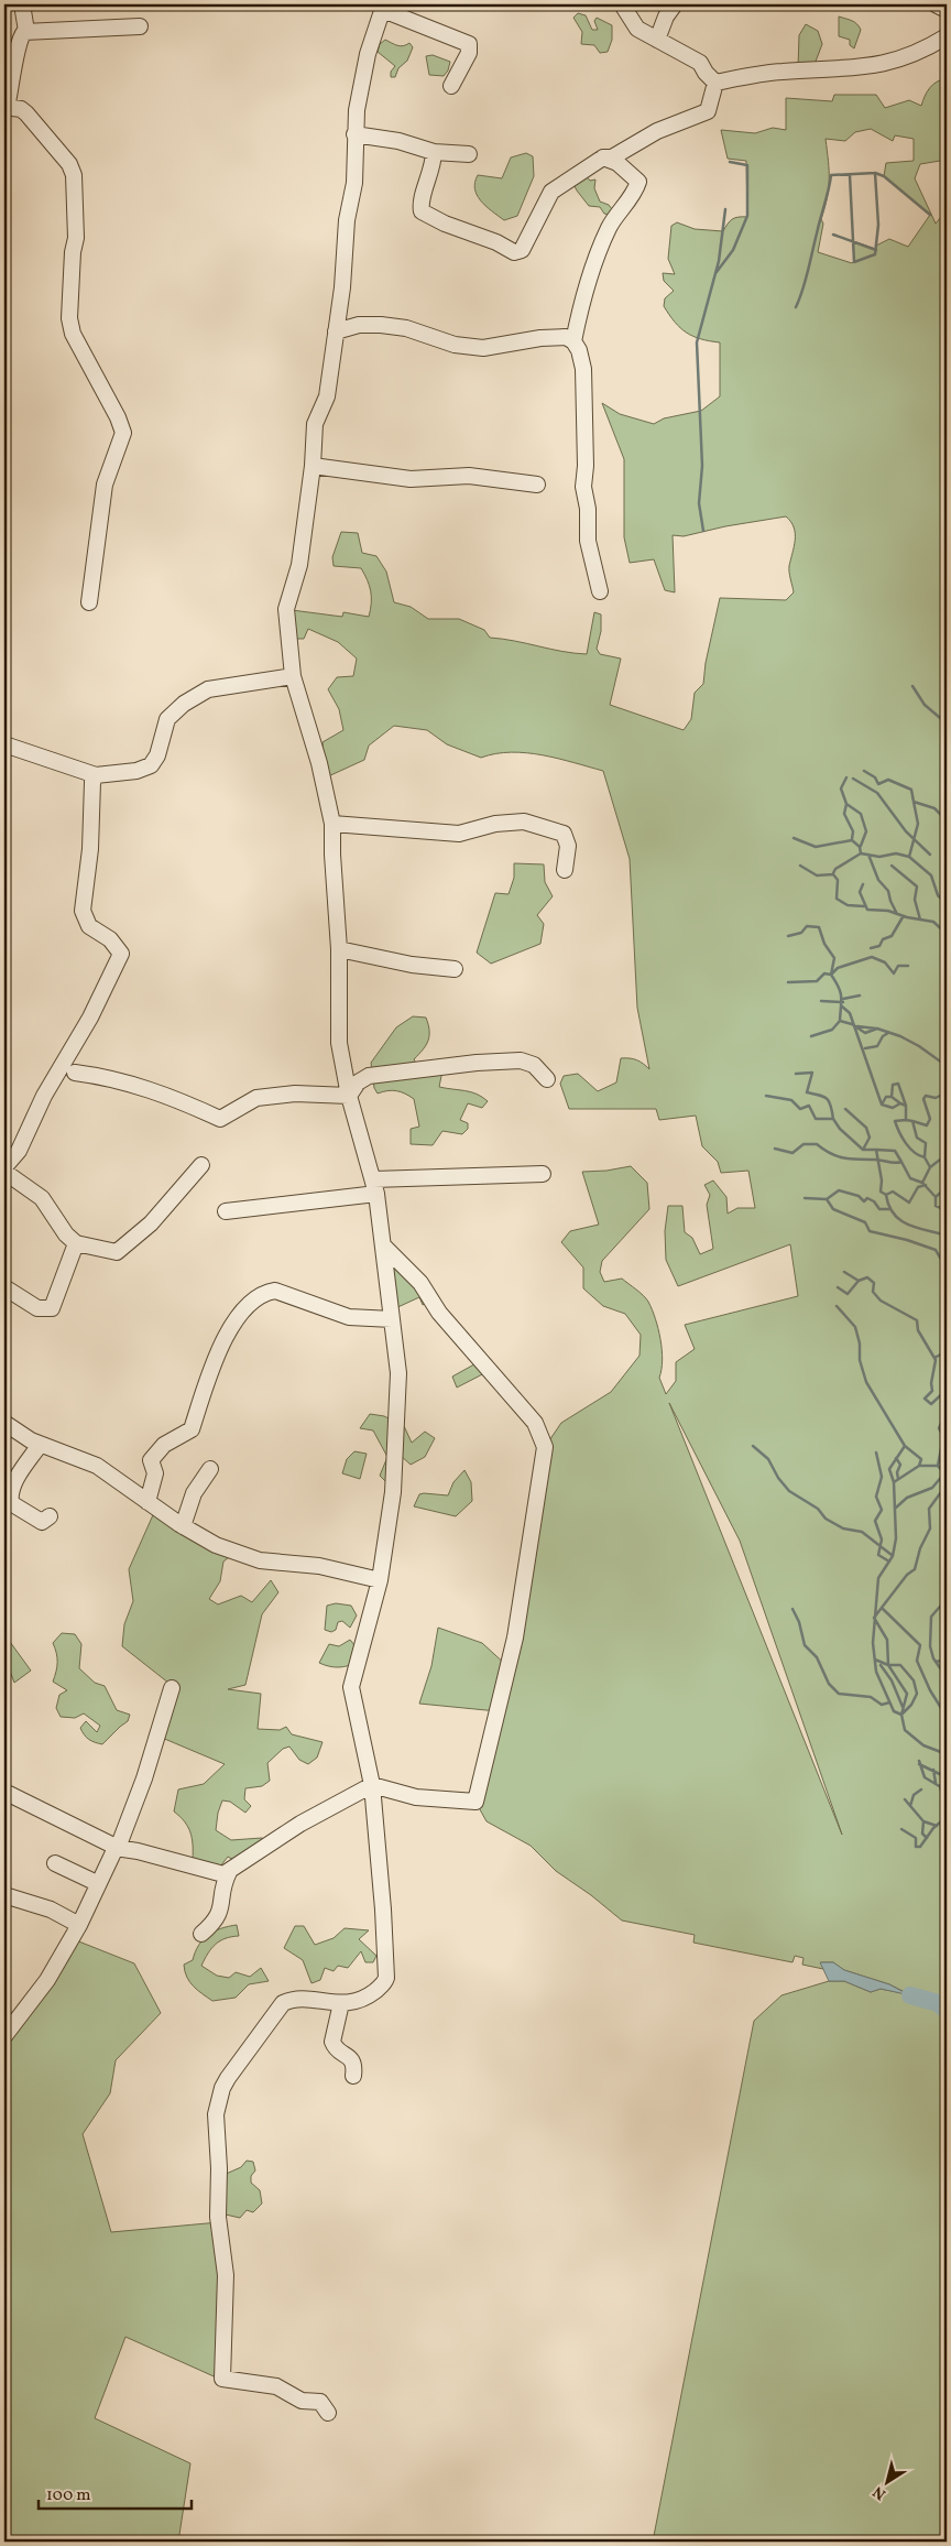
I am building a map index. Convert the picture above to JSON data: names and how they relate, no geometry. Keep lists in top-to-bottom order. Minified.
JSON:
{"scale_bar":"100 m","north":"bottom left"}
